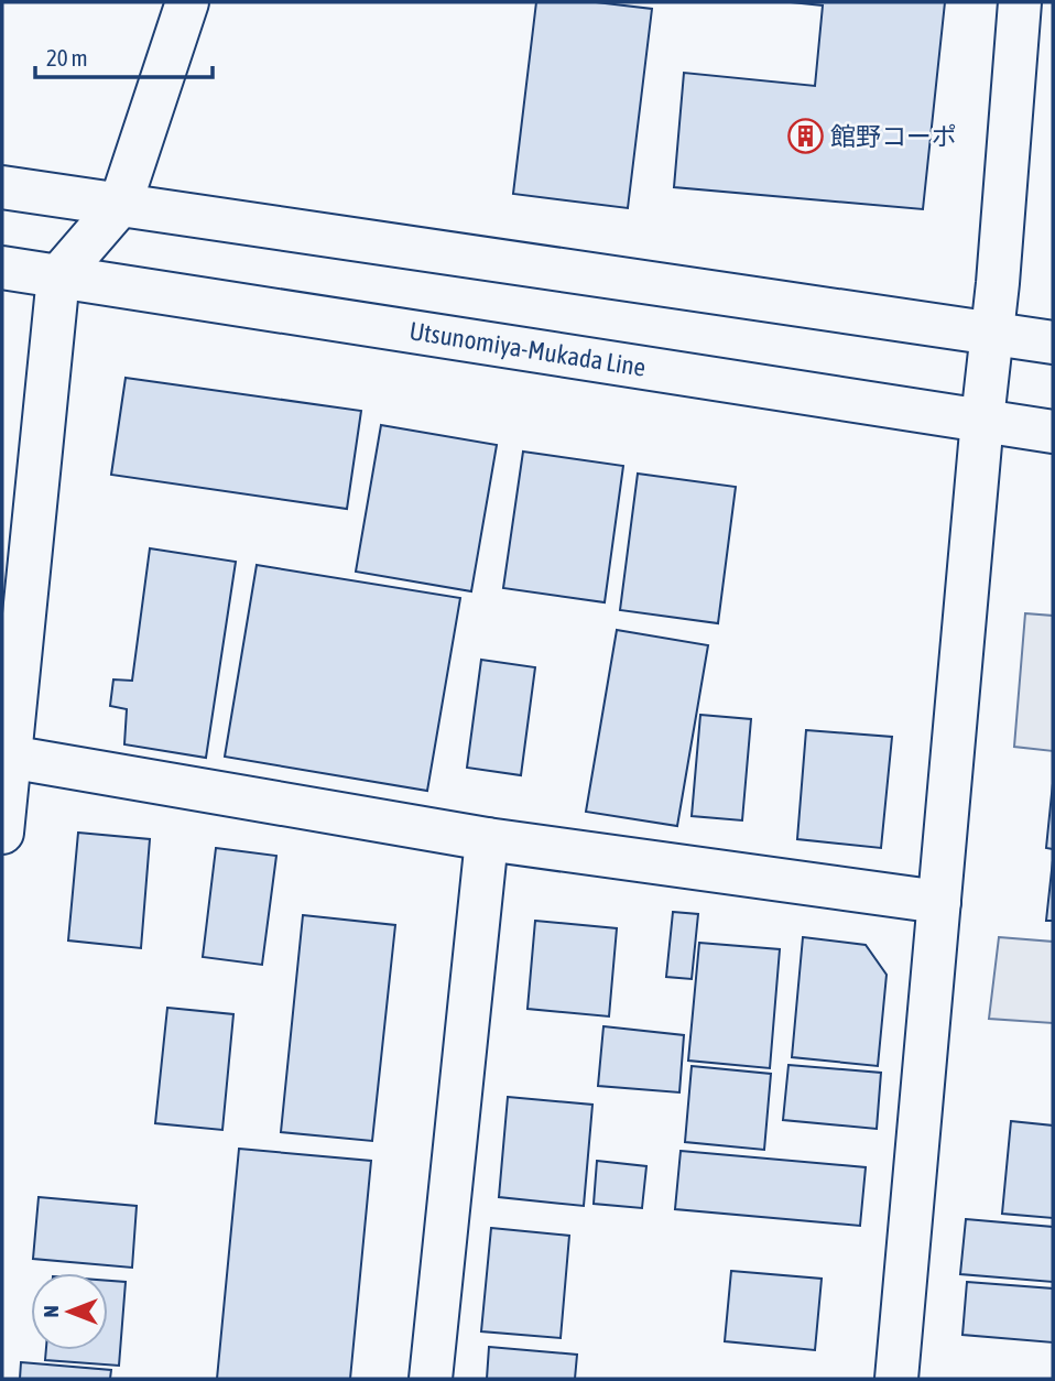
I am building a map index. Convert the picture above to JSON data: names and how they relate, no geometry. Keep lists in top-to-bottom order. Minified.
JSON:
{"streets":{"street":["Utsunomiya-Mukada Line"]},"places":{"building":["館野コーポ"]},"scale_bar":"20 m","north":"left"}
